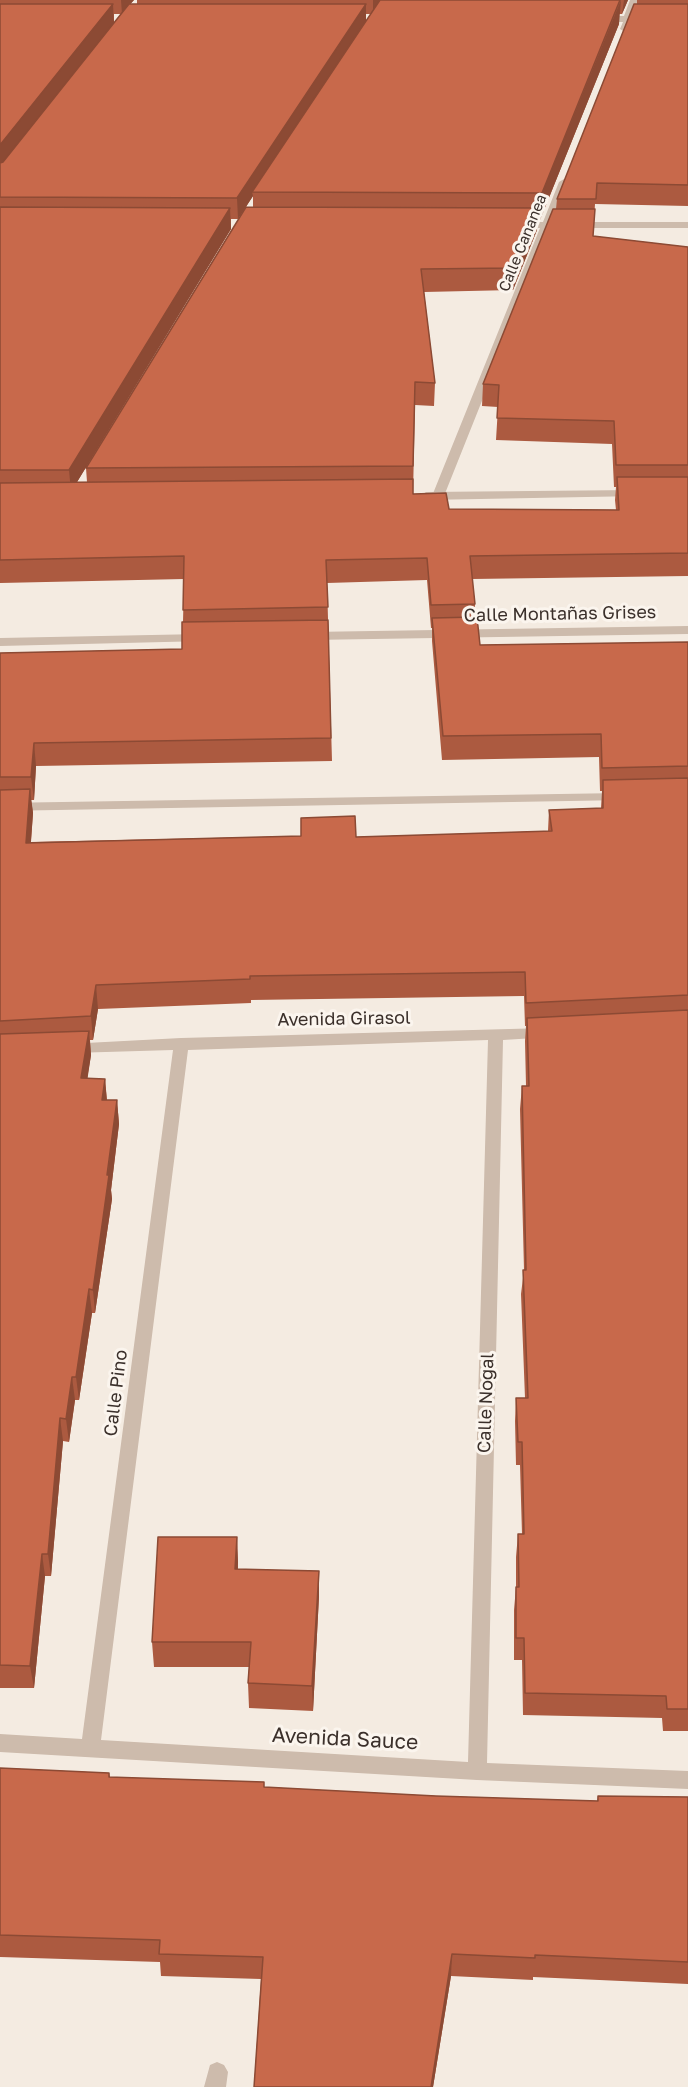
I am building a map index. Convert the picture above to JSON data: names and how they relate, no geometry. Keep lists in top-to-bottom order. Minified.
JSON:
{"streets":{"street":["Calle Cananea","Calle Montañas Grises","Avenida Girasol","Calle Pino","Calle Nogal","Avenida Sauce"]},"crossings":[["Avenida Girasol","Calle Pino"],["Avenida Girasol","Calle Nogal"],["Calle Pino","Avenida Sauce"],["Calle Nogal","Avenida Sauce"]]}
